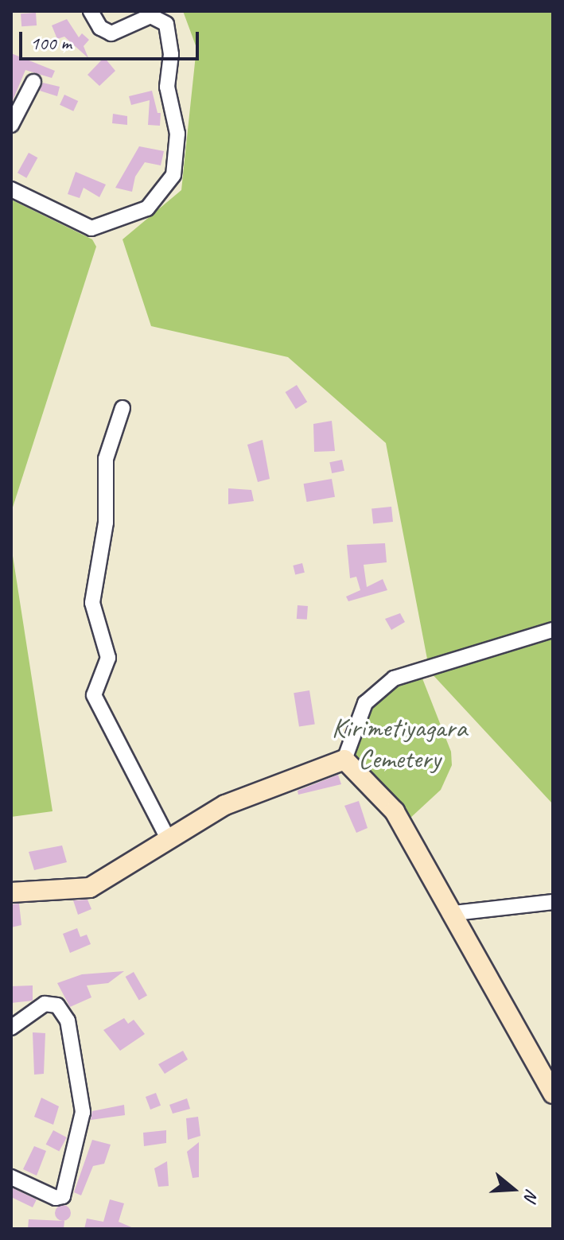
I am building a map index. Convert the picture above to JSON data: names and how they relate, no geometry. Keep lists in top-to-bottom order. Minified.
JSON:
{"parks":["Kirimetiyagara Cemetery"],"scale_bar":"100 m","north":"right"}
